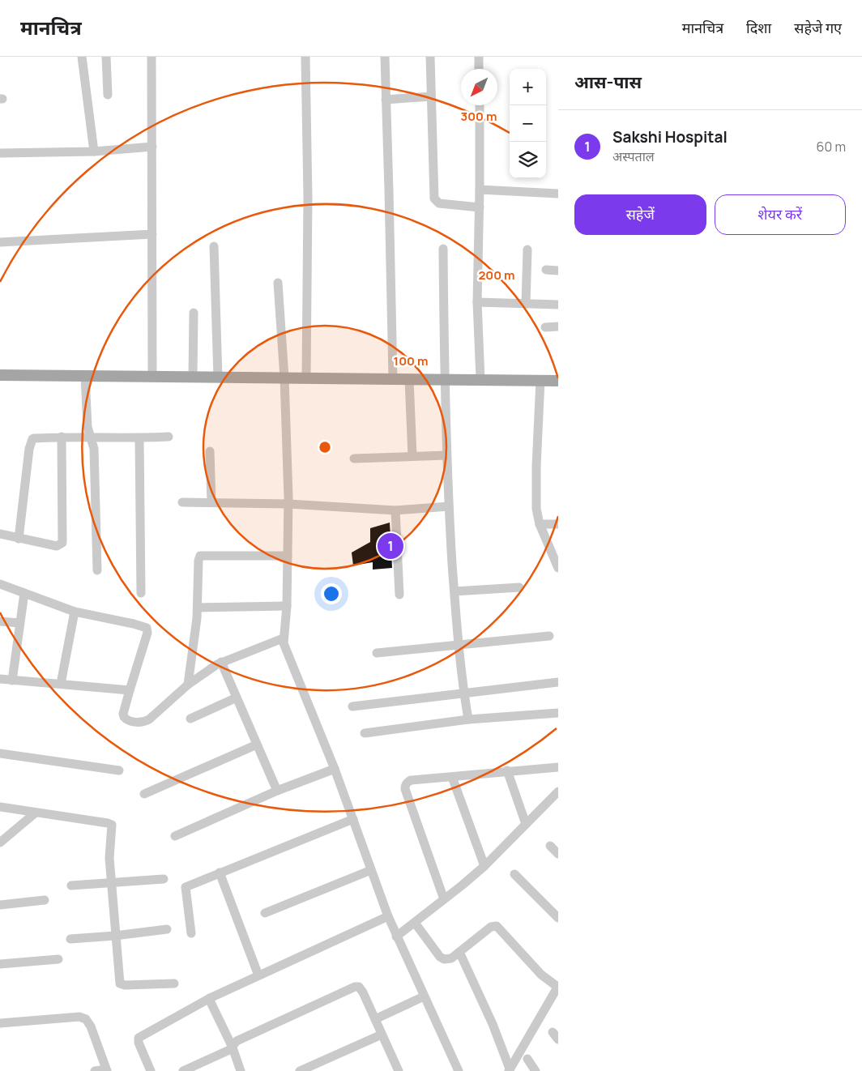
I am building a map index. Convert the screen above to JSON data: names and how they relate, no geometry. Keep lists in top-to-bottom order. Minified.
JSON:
{"north":"bottom left","page":{"header":"मानचित्र","nav":["मानचित्र","दिशा","सहेजे गए"],"heading":"आस-पास","map_buttons":["+","−"],"list":[{"mark":"1","name":"Sakshi Hospital","note":"अस्पताल","value":"60 m"}],"buttons":["सहेजें","शेयर करें"],"pins":"1"},"rings":["300 m","200 m","100 m"]}
